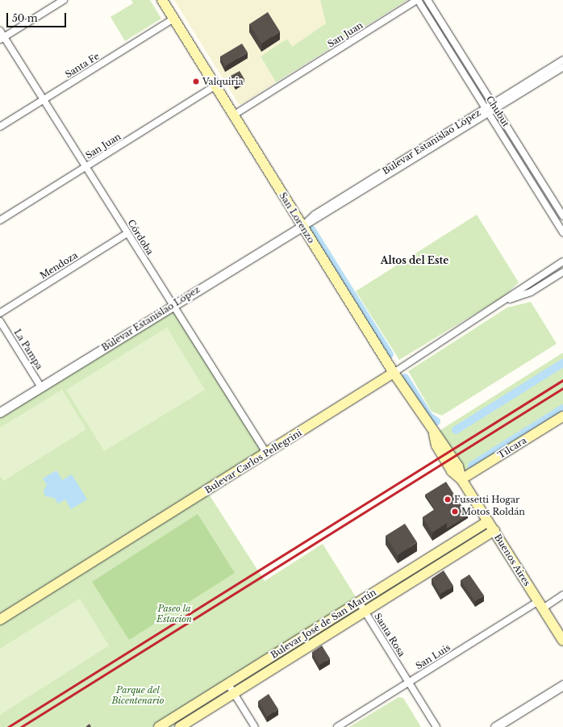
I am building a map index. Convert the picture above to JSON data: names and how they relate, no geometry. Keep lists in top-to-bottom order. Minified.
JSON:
{"streets":{"main road":["San Lorenzo","Tilcara","Bulevar Carlos Pellegrini","Buenos Aires","Bulevar José de San Martín"],"street":["San Juan","Santa Fe","Chubut","Bulevar Estanislao López","Córdoba","Mendoza","La Pampa","Santa Rosa","San Luis"]},"crossings":[["San Juan","Chubut"],["San Juan","San Lorenzo"],["San Juan","Córdoba"],["Santa Fe","San Lorenzo"],["Santa Fe","Córdoba"],["Chubut","Bulevar Estanislao López"],["Bulevar Estanislao López","San Lorenzo"],["Bulevar Estanislao López","Córdoba"],["Bulevar Estanislao López","La Pampa"],["San Lorenzo","Bulevar Carlos Pellegrini"],["San Lorenzo","Buenos Aires"],["Córdoba","Mendoza"],["Córdoba","Bulevar Carlos Pellegrini"],["Tilcara","Buenos Aires"],["Buenos Aires","Bulevar José de San Martín"],["Buenos Aires","San Luis"],["Bulevar José de San Martín","Santa Rosa"],["Santa Rosa","San Luis"]],"districts":["Altos del Este"],"parks":["Paseo la Estacion","Parque del Bicentenario"],"places":["Valquiria","Fussetti Hogar","Motos Roldán"],"scale_bar":"50 m"}
